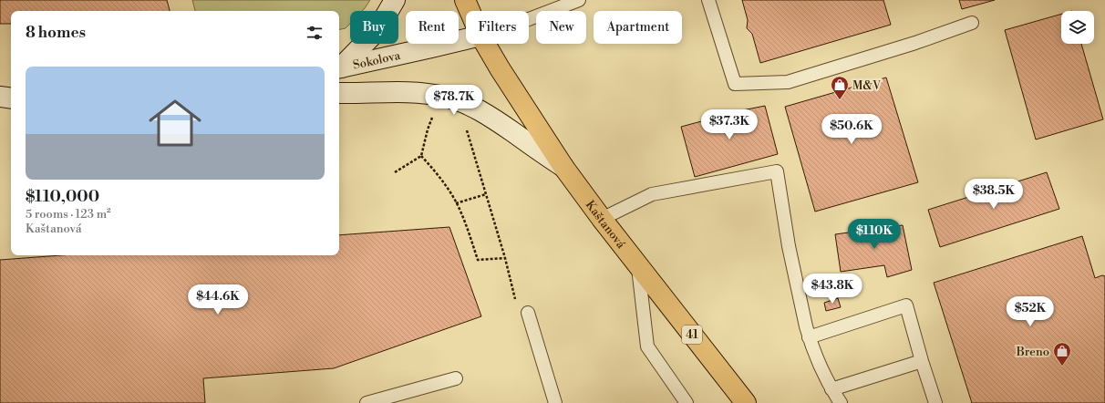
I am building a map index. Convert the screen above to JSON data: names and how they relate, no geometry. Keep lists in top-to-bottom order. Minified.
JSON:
{"streets":{"main road":["Kaštanová","41"],"street":["Sokolova"]},"places":{"shop":["M&V","Breno"]},"page":{"chip":["Buy","Rent","Filters","New","Apartment"],"heading":"8 homes","list":[{"name":"$110,000","note":"5 rooms · 123 m² · Kaštanová"}],"price":["$78.7K","$37.3K","$50.6K","$38.5K","$110K","$43.8K","$44.6K","$52K"]}}
